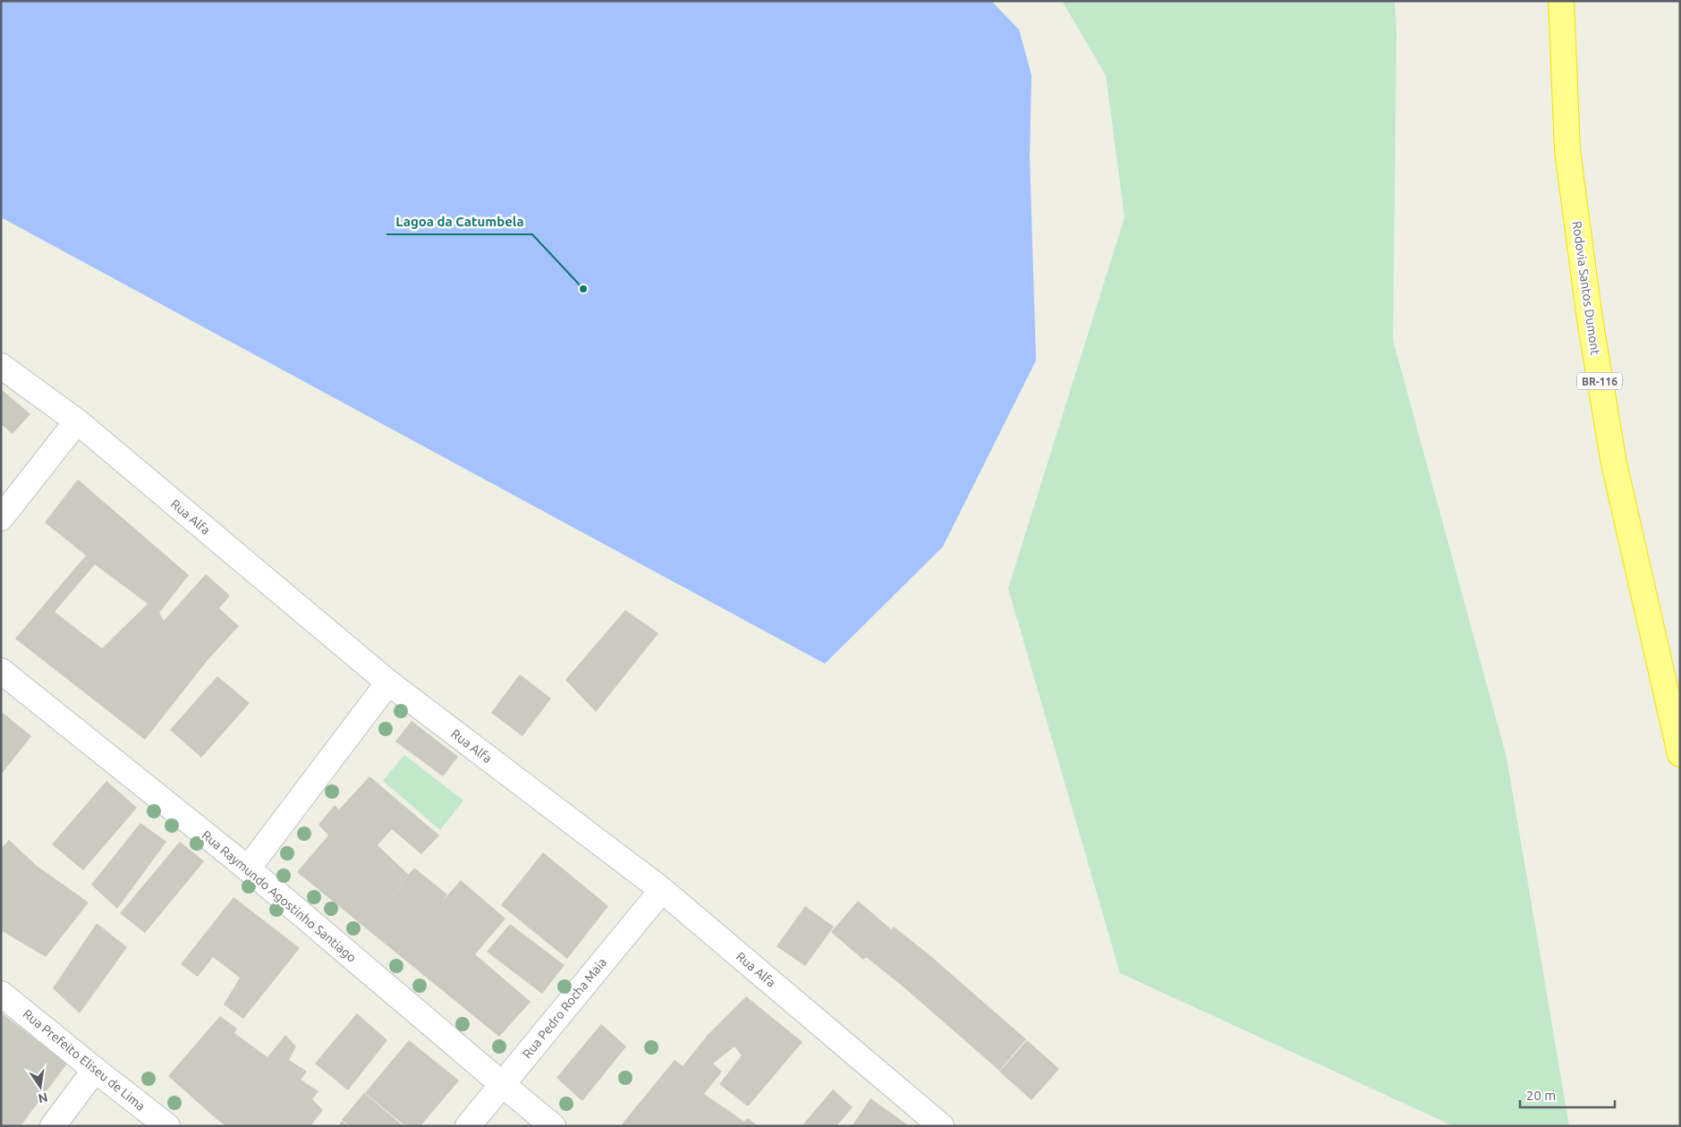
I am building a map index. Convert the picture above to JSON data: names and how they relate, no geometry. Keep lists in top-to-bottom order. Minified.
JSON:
{"streets":{"highway":["Rodovia Santos Dumont","BR-116"],"street":["Rua Alfa","Rua Raymundo Agostinho Santiago","Rua Pedro Rocha Maia","Rua Prefeito Eliseu de Lima"]},"crossings":[["Rua Alfa","Rua Pedro Rocha Maia"],["Rua Raymundo Agostinho Santiago","Rua Pedro Rocha Maia"]],"places":["Lagoa da Catumbela"],"scale_bar":"20 m","north":"bottom"}
